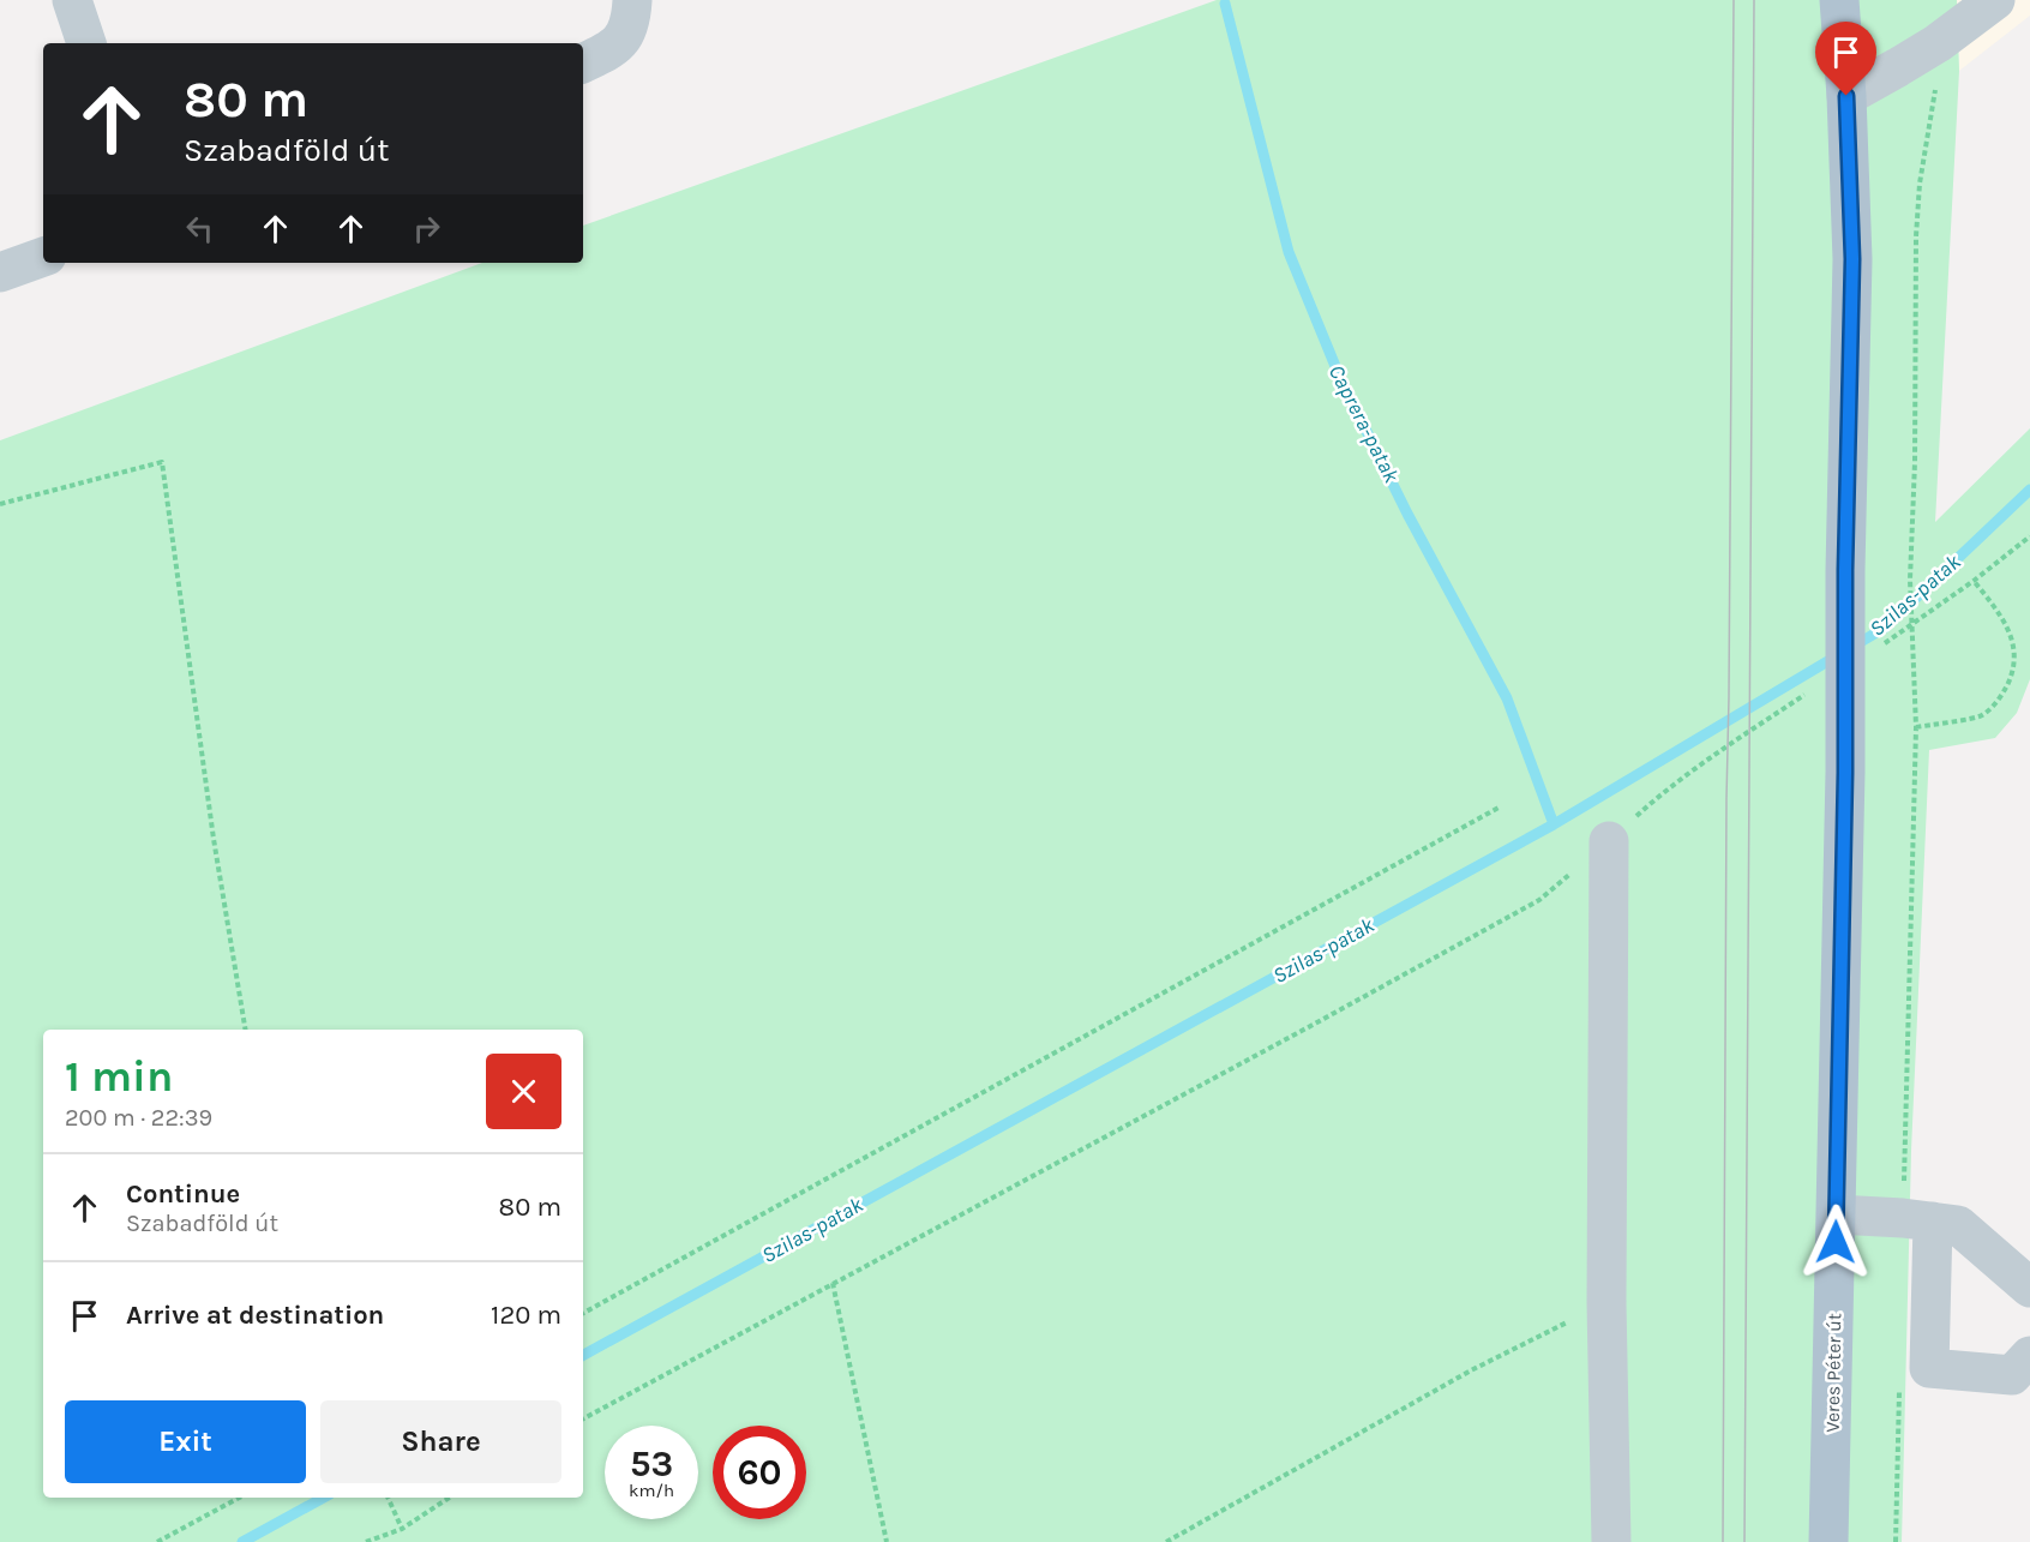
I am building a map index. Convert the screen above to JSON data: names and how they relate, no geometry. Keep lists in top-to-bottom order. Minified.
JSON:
{"streets":{"main road":["Veres Péter út"]},"water":["Caprera-patak","Szilas-patak"],"page":{"turn":["80 m","Szabadföld út"],"heading":["1 min","200 m · 22:39"],"list":[{"name":"Continue","note":"Szabadföld út","value":"80 m"},{"name":"Arrive at destination","value":"120 m"}],"buttons":["Exit","Share"],"speed":"53 km/h","limit":"60"}}
